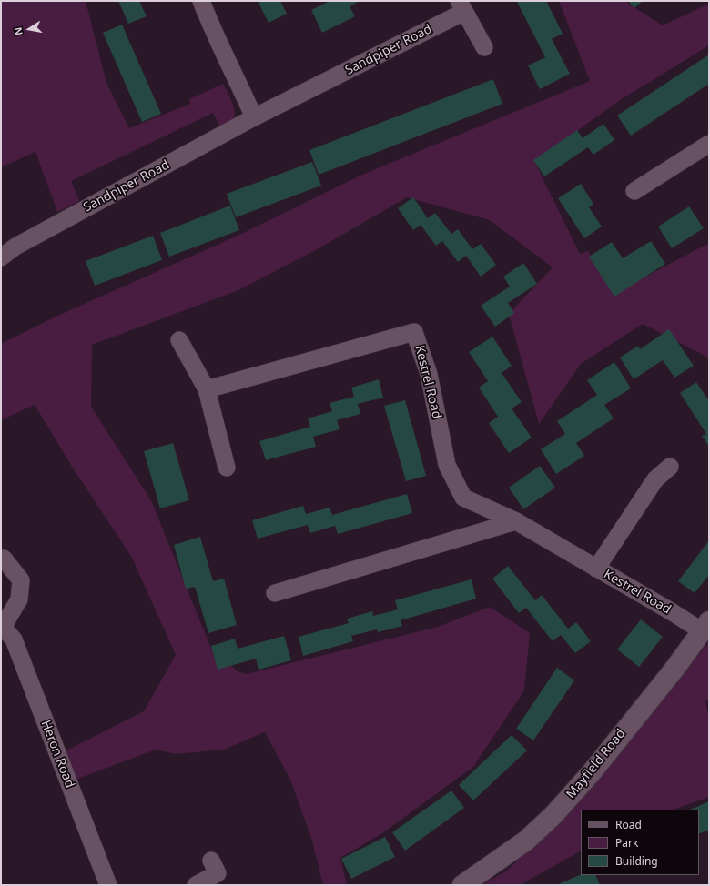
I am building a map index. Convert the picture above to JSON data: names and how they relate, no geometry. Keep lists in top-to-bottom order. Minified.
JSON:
{"streets":{"street":["Sandpiper Road","Kestrel Road","Heron Road","Mayfield Road"]},"crossings":[["Kestrel Road","Mayfield Road"]],"legend":["Road","Park","Building"],"north":"left"}
